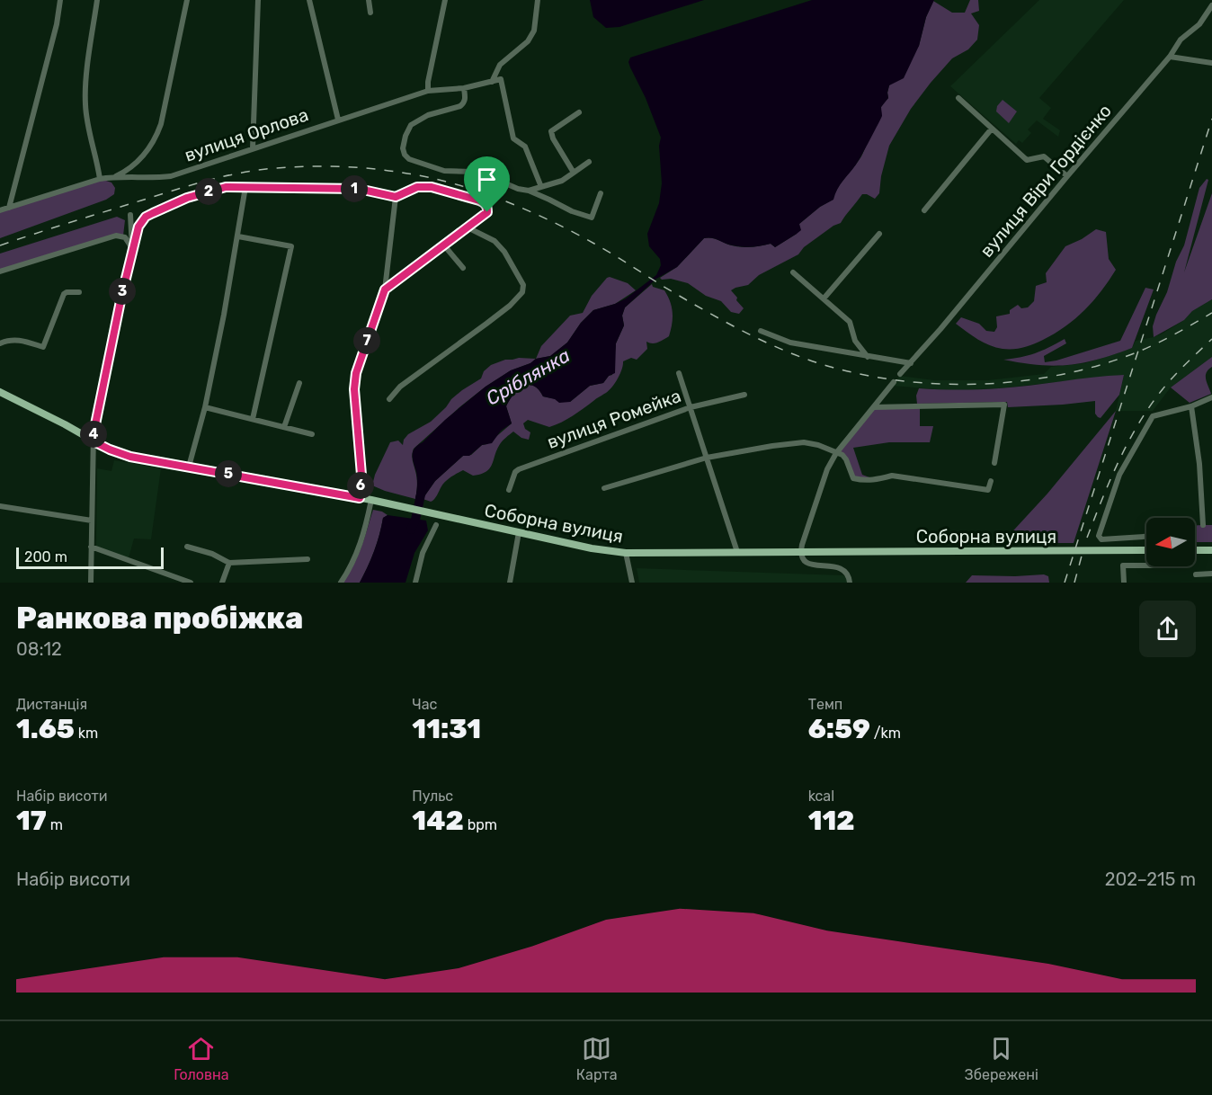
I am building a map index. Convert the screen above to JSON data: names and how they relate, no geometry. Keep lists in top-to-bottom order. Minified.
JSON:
{"streets":{"main road":["Соборна вулиця"],"street":["вулиця Орлова","вулиця Віри Гордієнко","вулиця Ромейка"]},"water":["Сріблянка"],"scale_bar":"200 m","north":"left","page":{"pins":["1","2","3","7","4","5","6"],"scale":"200 m","heading":["Ранкова пробіжка","08:12"],"stats":[["Дистанція","1.65 km"],["Час","11:31"],["Темп","6:59 /km"],["Набір висоти","17 m"],["Пульс","142 bpm"],["kcal","112"]],"chart":["Набір висоти","202–215 m"],"tabs":["Головна","Карта","Збережені"]}}
